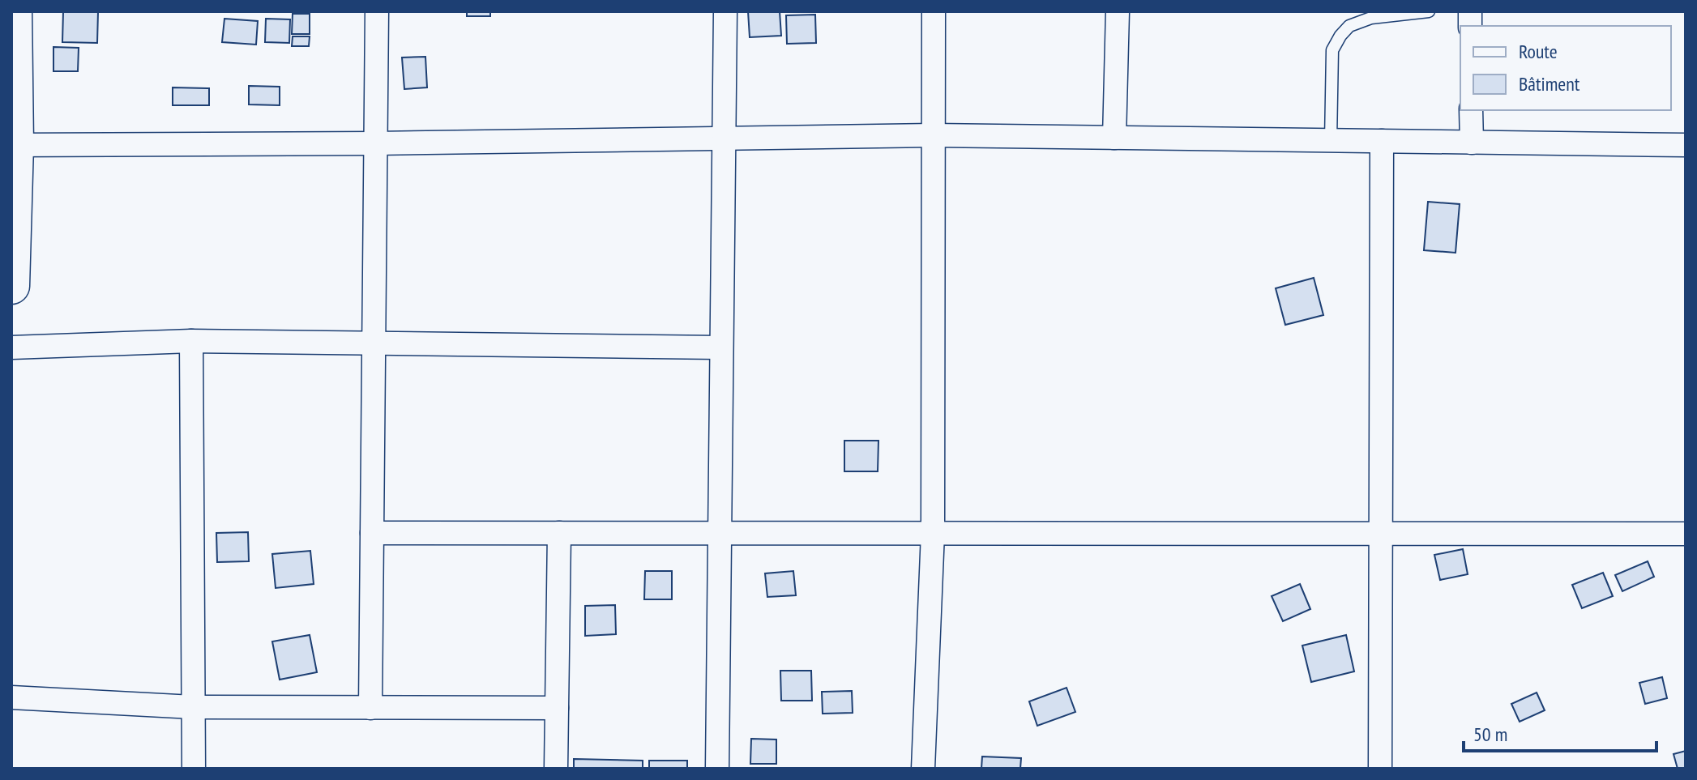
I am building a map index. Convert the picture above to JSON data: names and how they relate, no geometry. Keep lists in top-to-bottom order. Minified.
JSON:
{"legend":["Route","Bâtiment"],"scale_bar":"50 m"}
